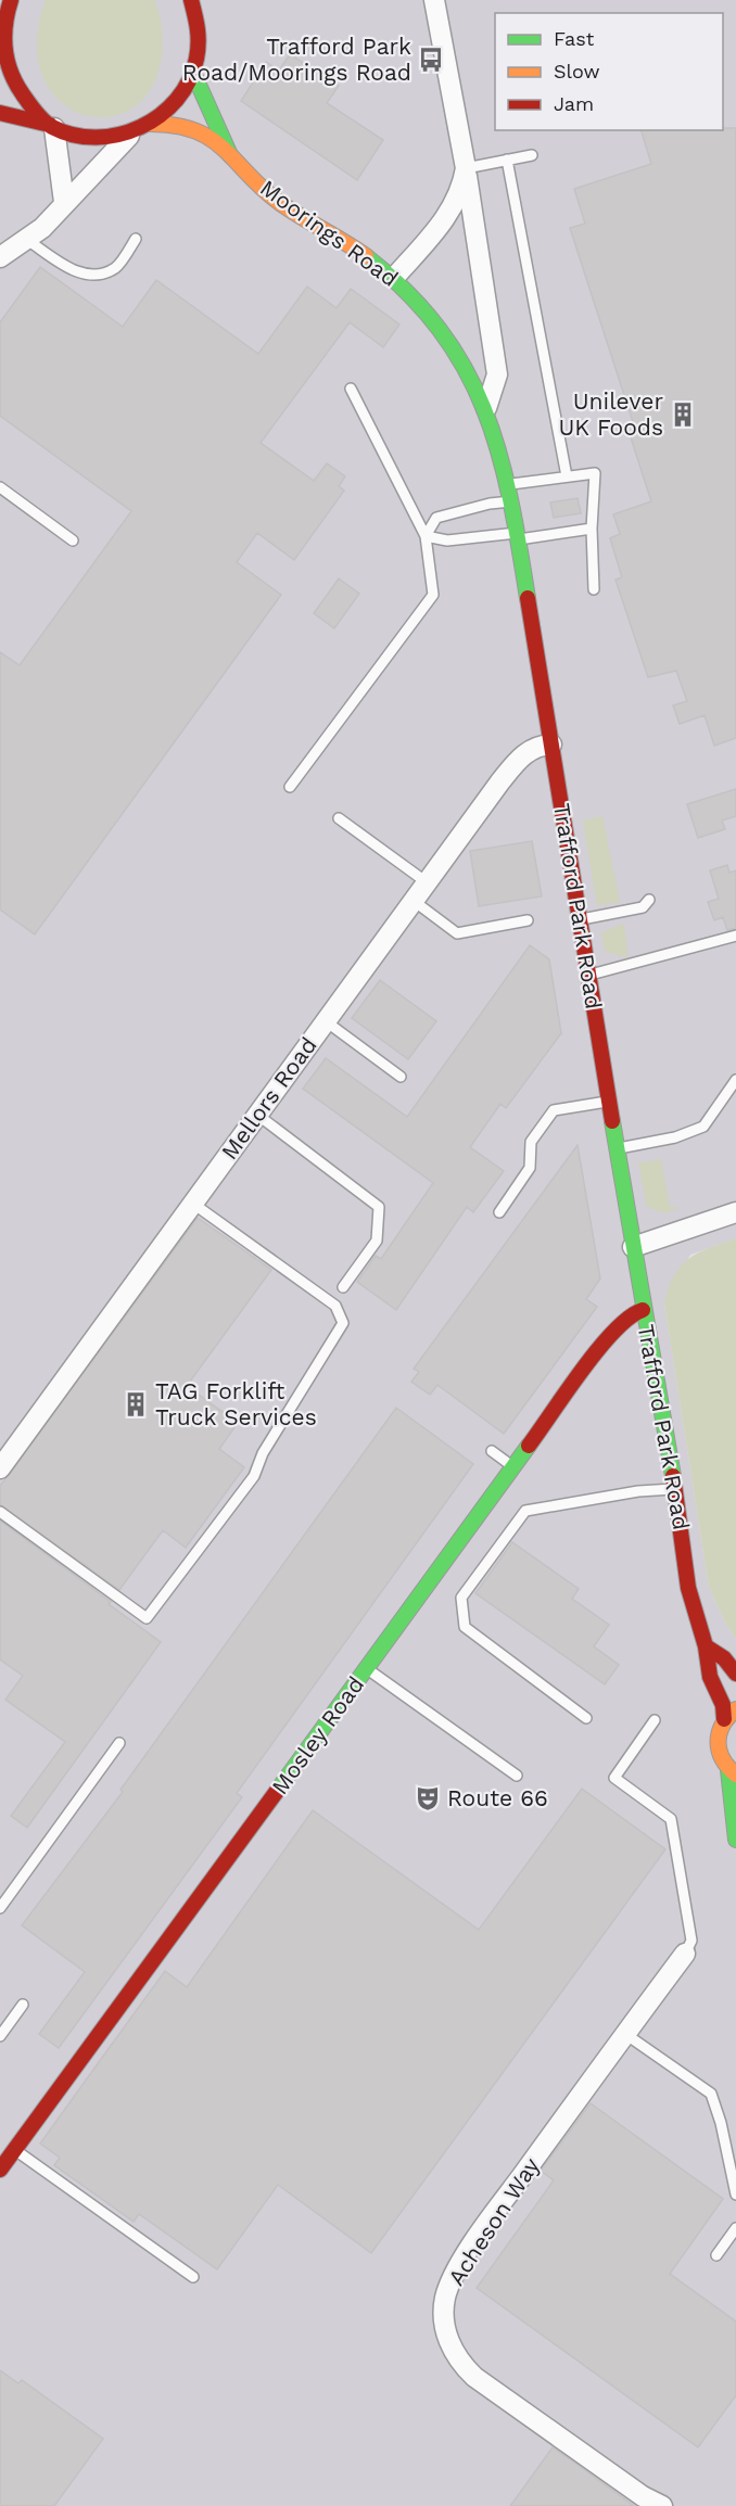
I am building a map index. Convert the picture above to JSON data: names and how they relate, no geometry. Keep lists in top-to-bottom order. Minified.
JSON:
{"streets":{"street":["Moorings Road","Trafford Park Road","Mellors Road","Mosley Road","Acheson Way"]},"crossings":[["Moorings Road","Trafford Park Road"],["Trafford Park Road","Mellors Road"],["Trafford Park Road","Mosley Road"]],"places":{"bus stop":["Trafford Park Road/Moorings Road"],"building":["Unilever UK Foods","TAG Forklift Truck Services"],"theatre":["Route 66"]},"legend":["Fast","Slow","Jam"]}
